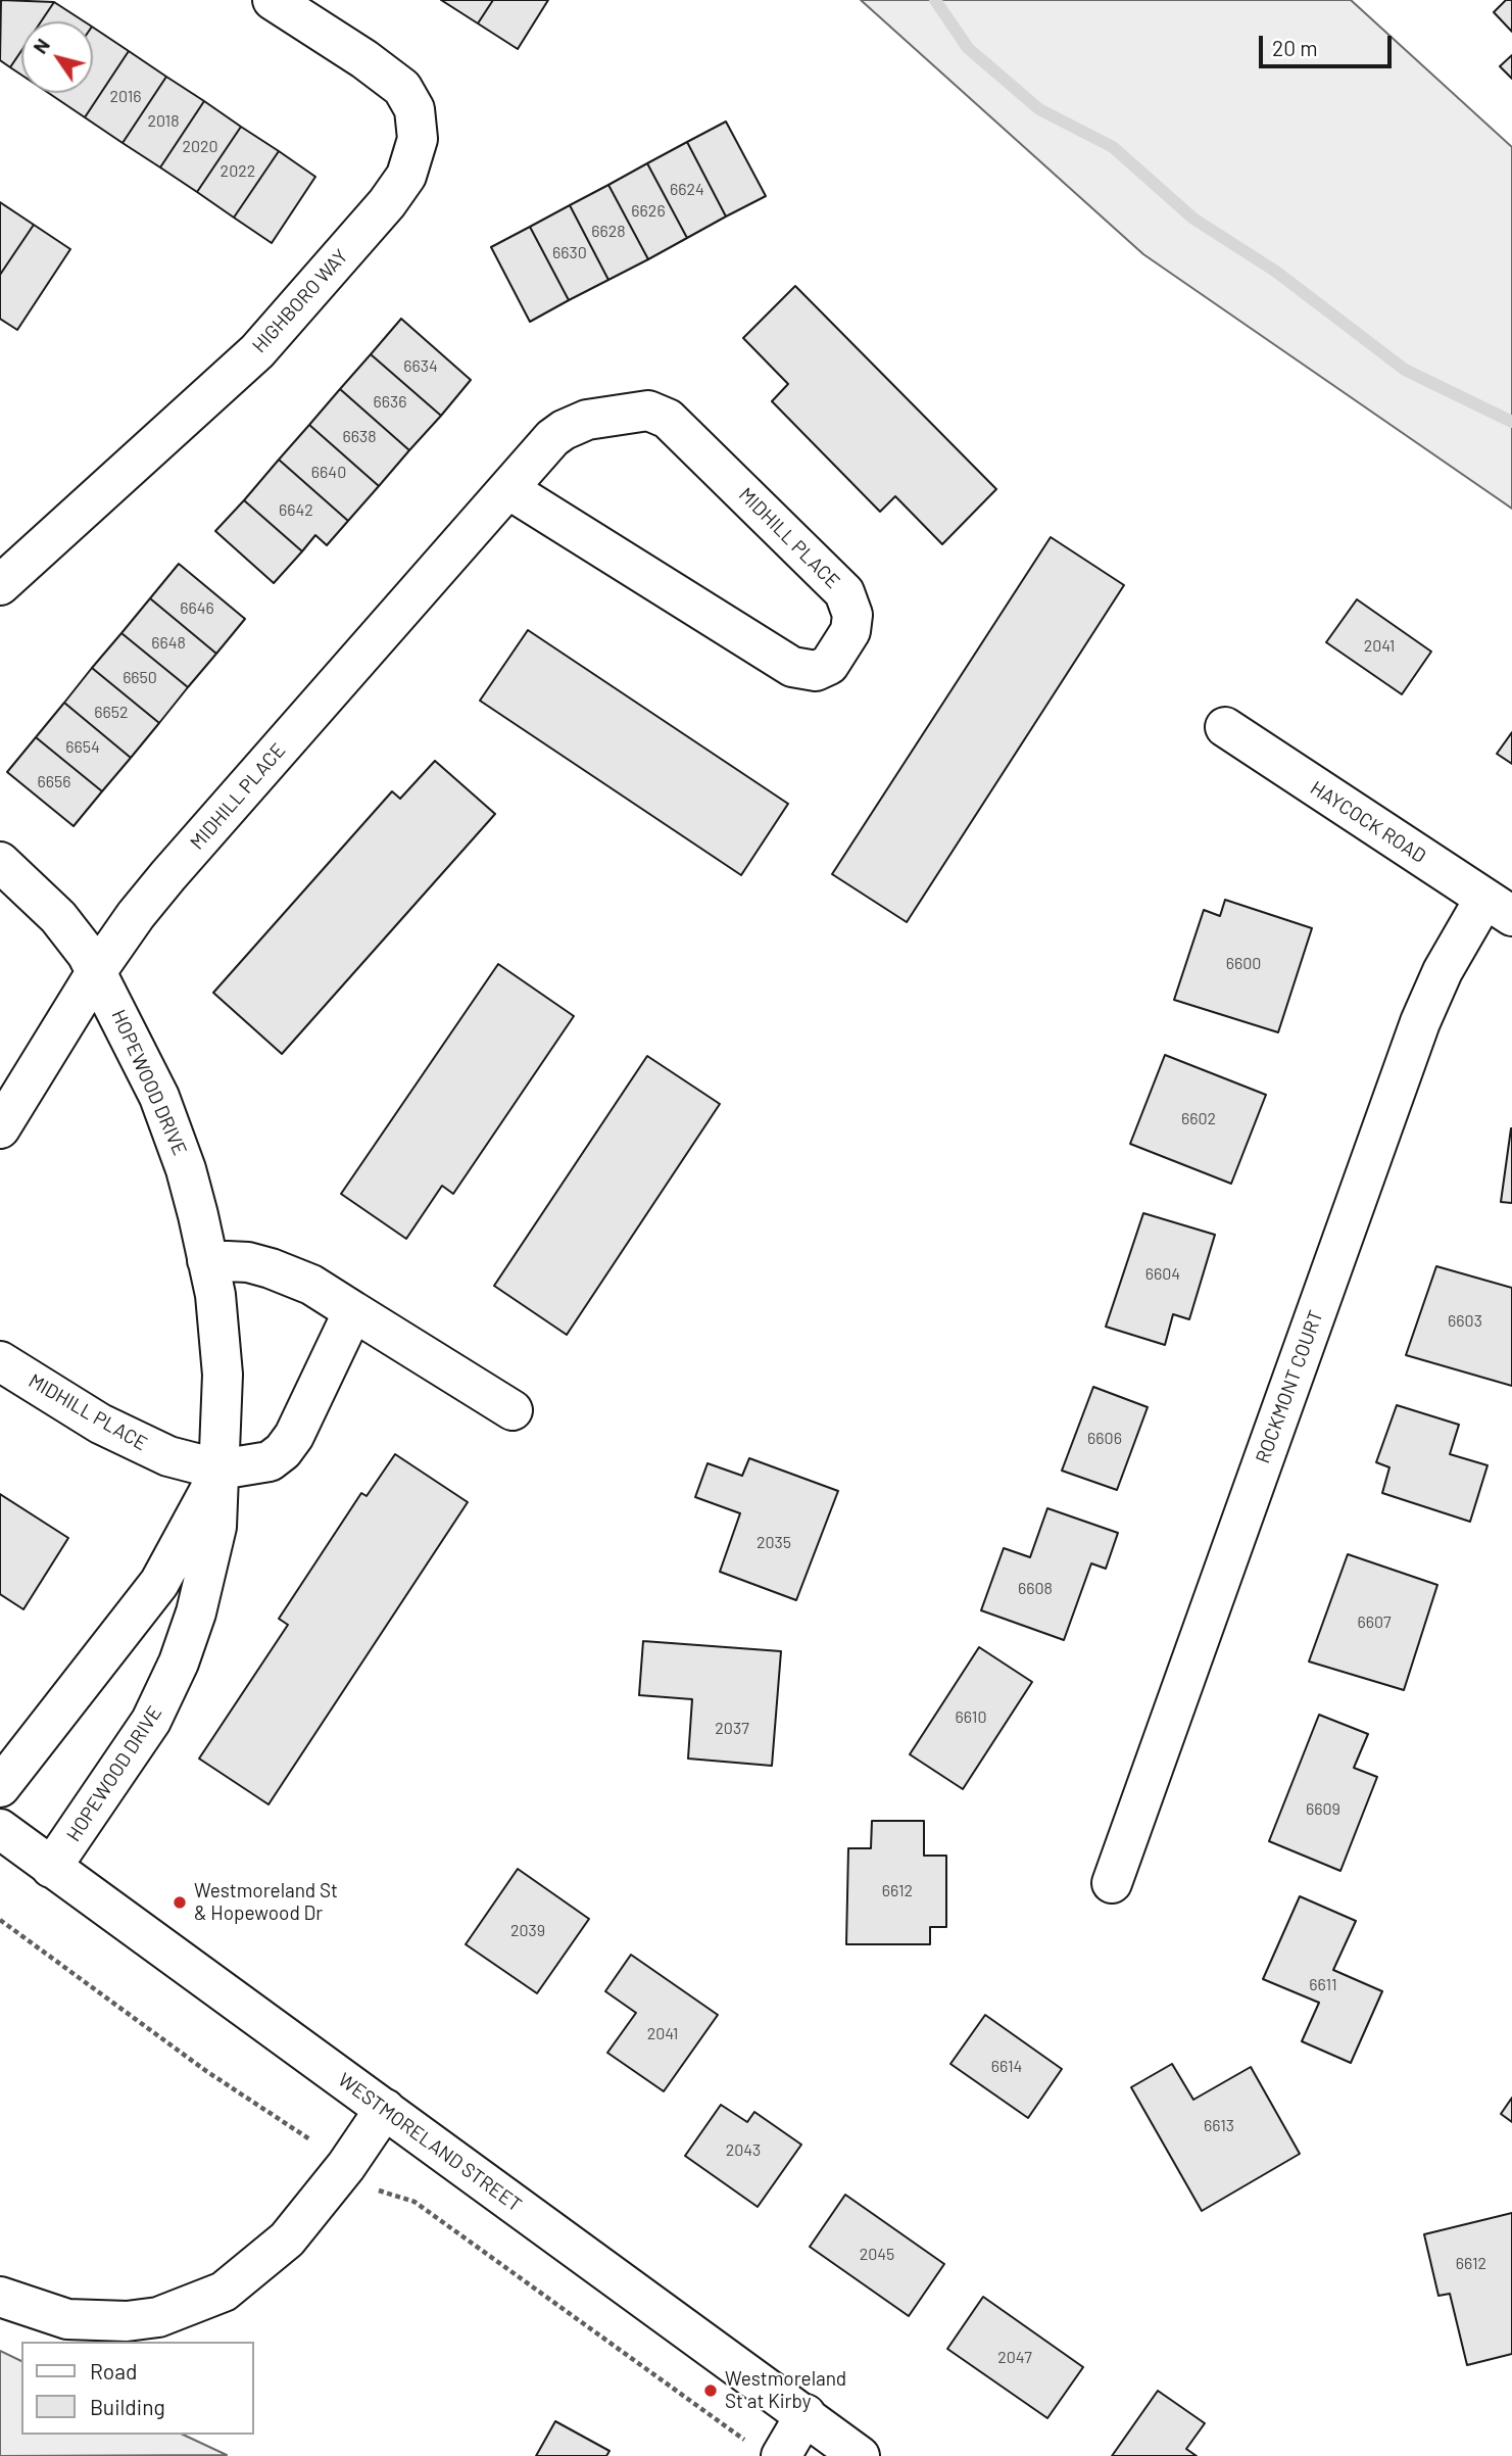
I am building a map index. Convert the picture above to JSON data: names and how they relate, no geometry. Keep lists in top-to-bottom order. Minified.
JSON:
{"streets":{"street":["HIGHBORO WAY","MIDHILL PLACE","HAYCOCK ROAD","HOPEWOOD DRIVE","ROCKMONT COURT","WESTMORELAND STREET"]},"crossings":[["MIDHILL PLACE","HOPEWOOD DRIVE"],["HAYCOCK ROAD","ROCKMONT COURT"],["HOPEWOOD DRIVE","WESTMORELAND STREET"]],"places":["Westmoreland St & Hopewood Dr","Westmoreland St at Kirby"],"house_numbers":["2016","2018","2020","2022","6624","6626","6628","6630","6634","6636","6638","6640","6642","6646","6648","2041","6650","6652","6654","6656","6600","6602","6604","6603","6606","2035","6608","6607","6610","2037","6609","6612","2039","6611","2041","6614","6613","2043","2045","6612","2047"],"legend":["Road","Building"],"scale_bar":"20 m","north":"top left"}
